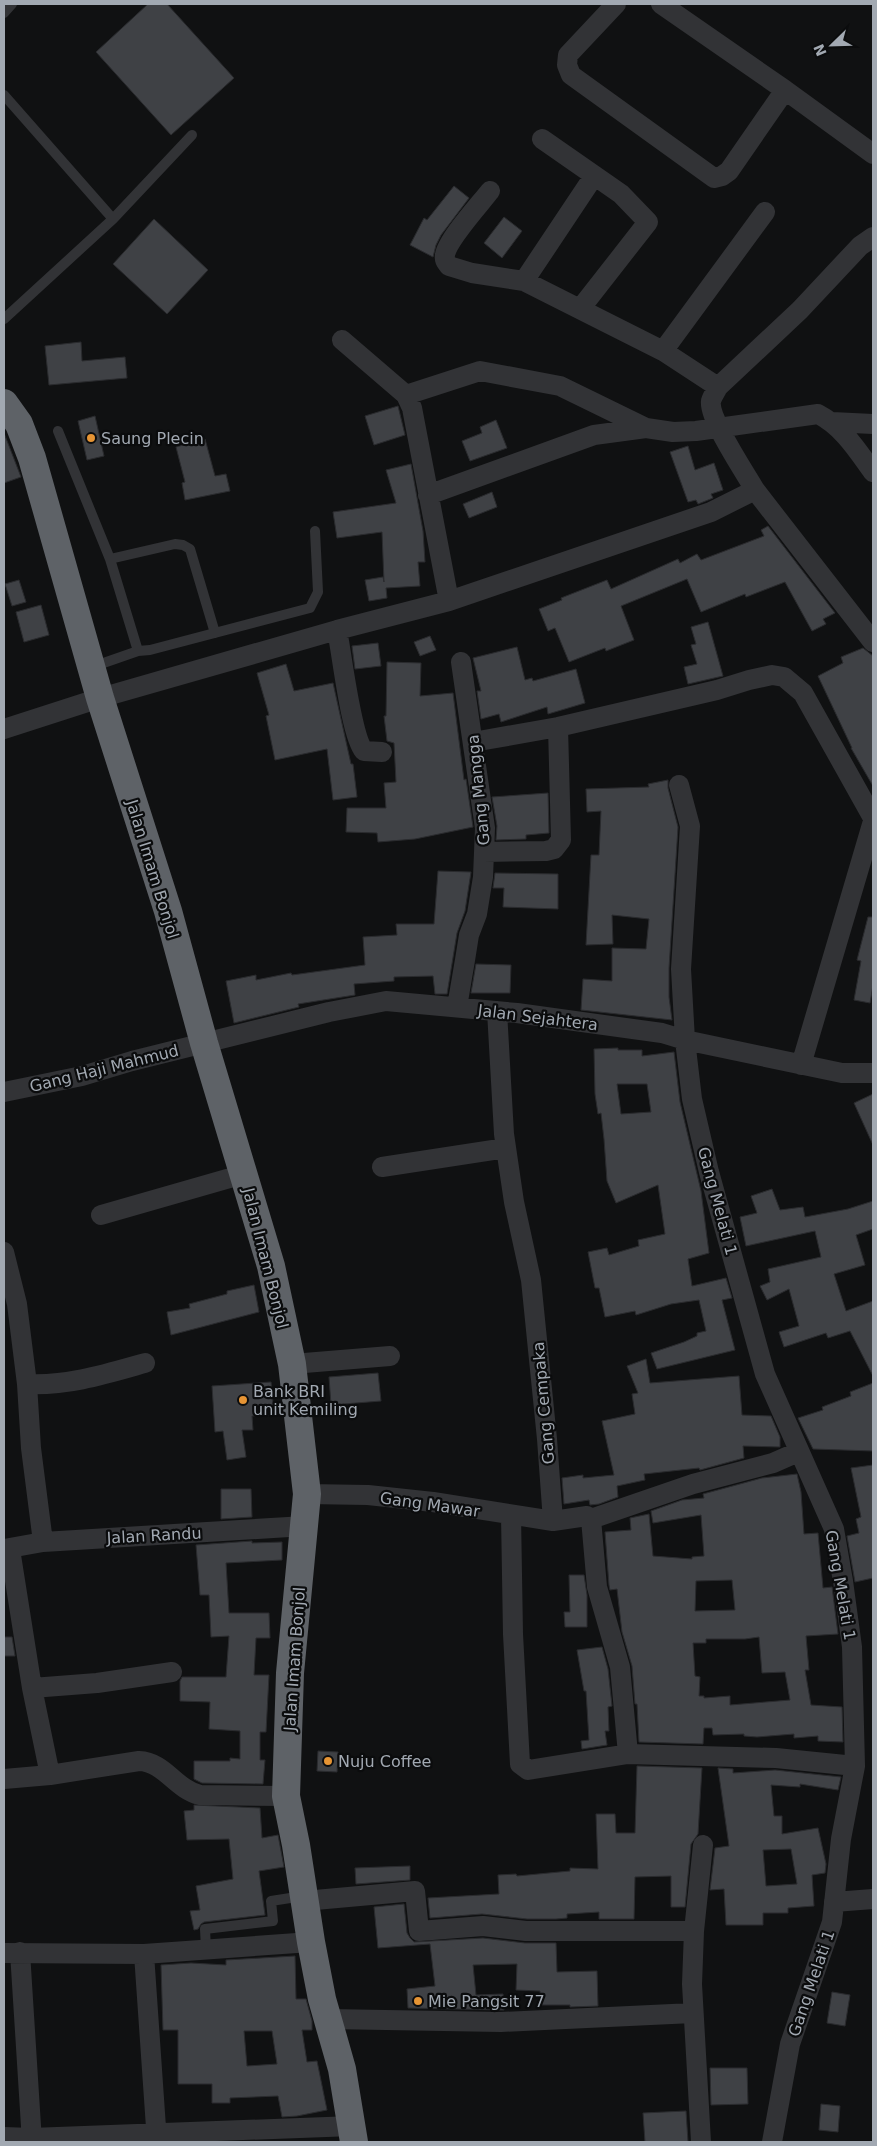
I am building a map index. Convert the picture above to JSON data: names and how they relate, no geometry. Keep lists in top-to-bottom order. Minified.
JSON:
{"streets":{"highway":["Jalan Imam Bonjol"],"street":["Gang Mangga","Jalan Sejahtera","Gang Haji Mahmud","Gang Melati 1","Gang Cempaka","Gang Mawar","Jalan Randu"]},"crossings":[["Gang Mangga","Jalan Sejahtera"],["Jalan Imam Bonjol","Jalan Sejahtera"],["Jalan Imam Bonjol","Gang Haji Mahmud"],["Jalan Imam Bonjol","Gang Mawar"],["Jalan Imam Bonjol","Jalan Randu"],["Jalan Sejahtera","Gang Haji Mahmud"],["Jalan Sejahtera","Gang Melati 1"],["Jalan Sejahtera","Gang Cempaka"],["Gang Cempaka","Gang Mawar"]],"places":["Saung Plecin","Bank BRI unit Kemiling","Nuju Coffee","Mie Pangsit 77"],"north":"bottom left"}
